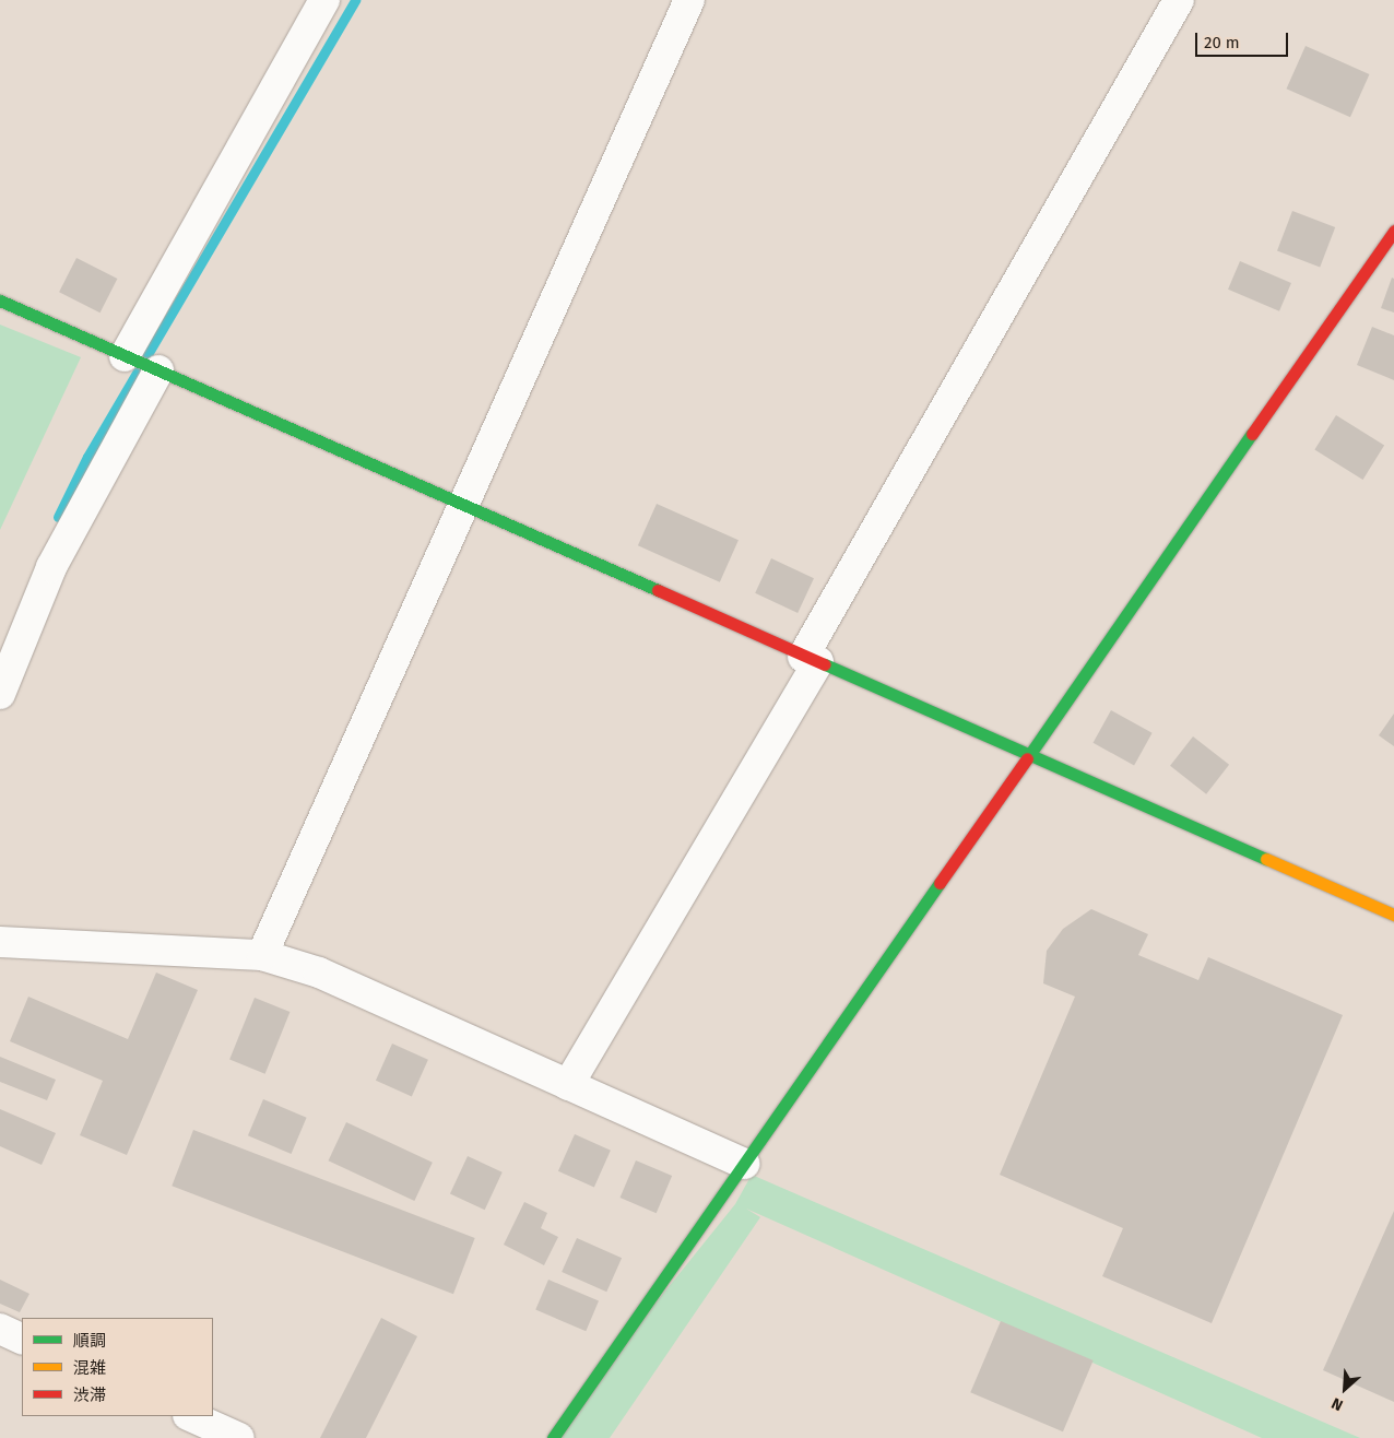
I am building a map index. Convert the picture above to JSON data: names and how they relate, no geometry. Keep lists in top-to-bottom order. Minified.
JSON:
{"legend":["順調","混雑","渋滞"],"scale_bar":"20 m","north":"bottom left"}
